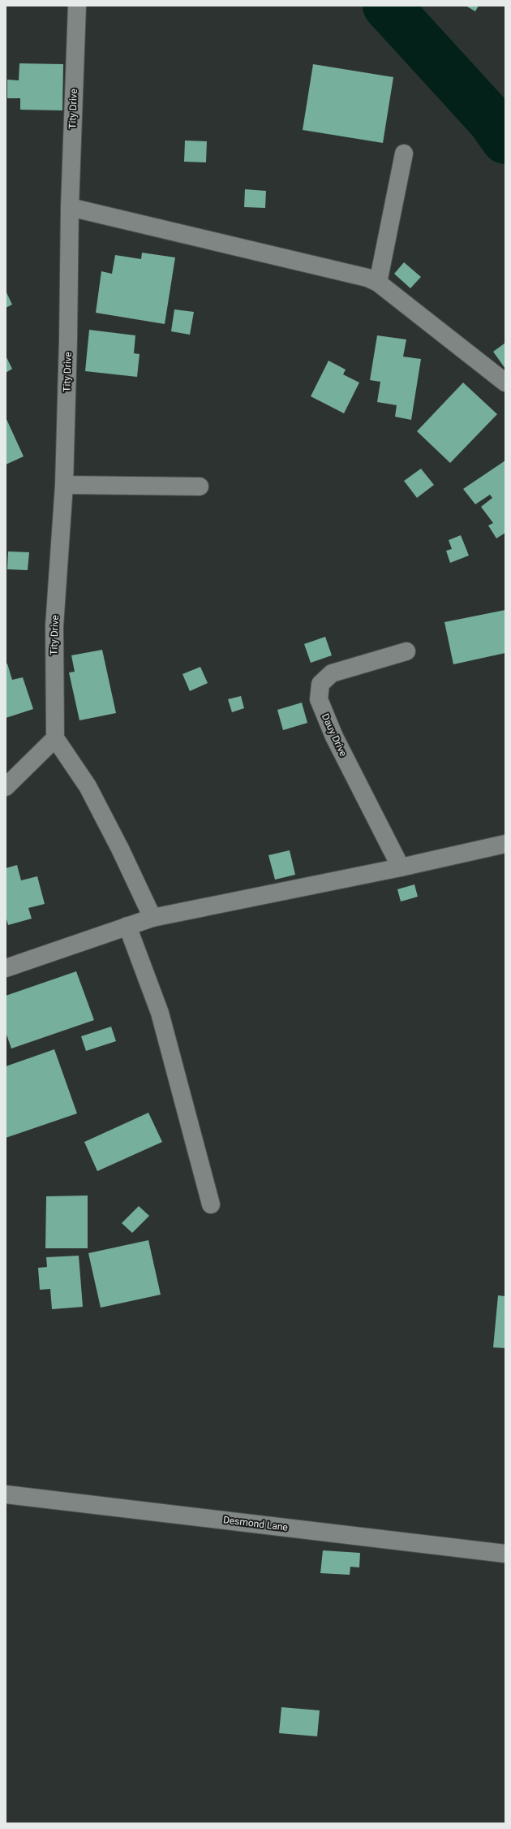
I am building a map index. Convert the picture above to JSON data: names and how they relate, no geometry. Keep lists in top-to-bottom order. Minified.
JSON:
{"streets":{"street":["Tity Drive","Dauy Drive","Desmond Lane"]}}
